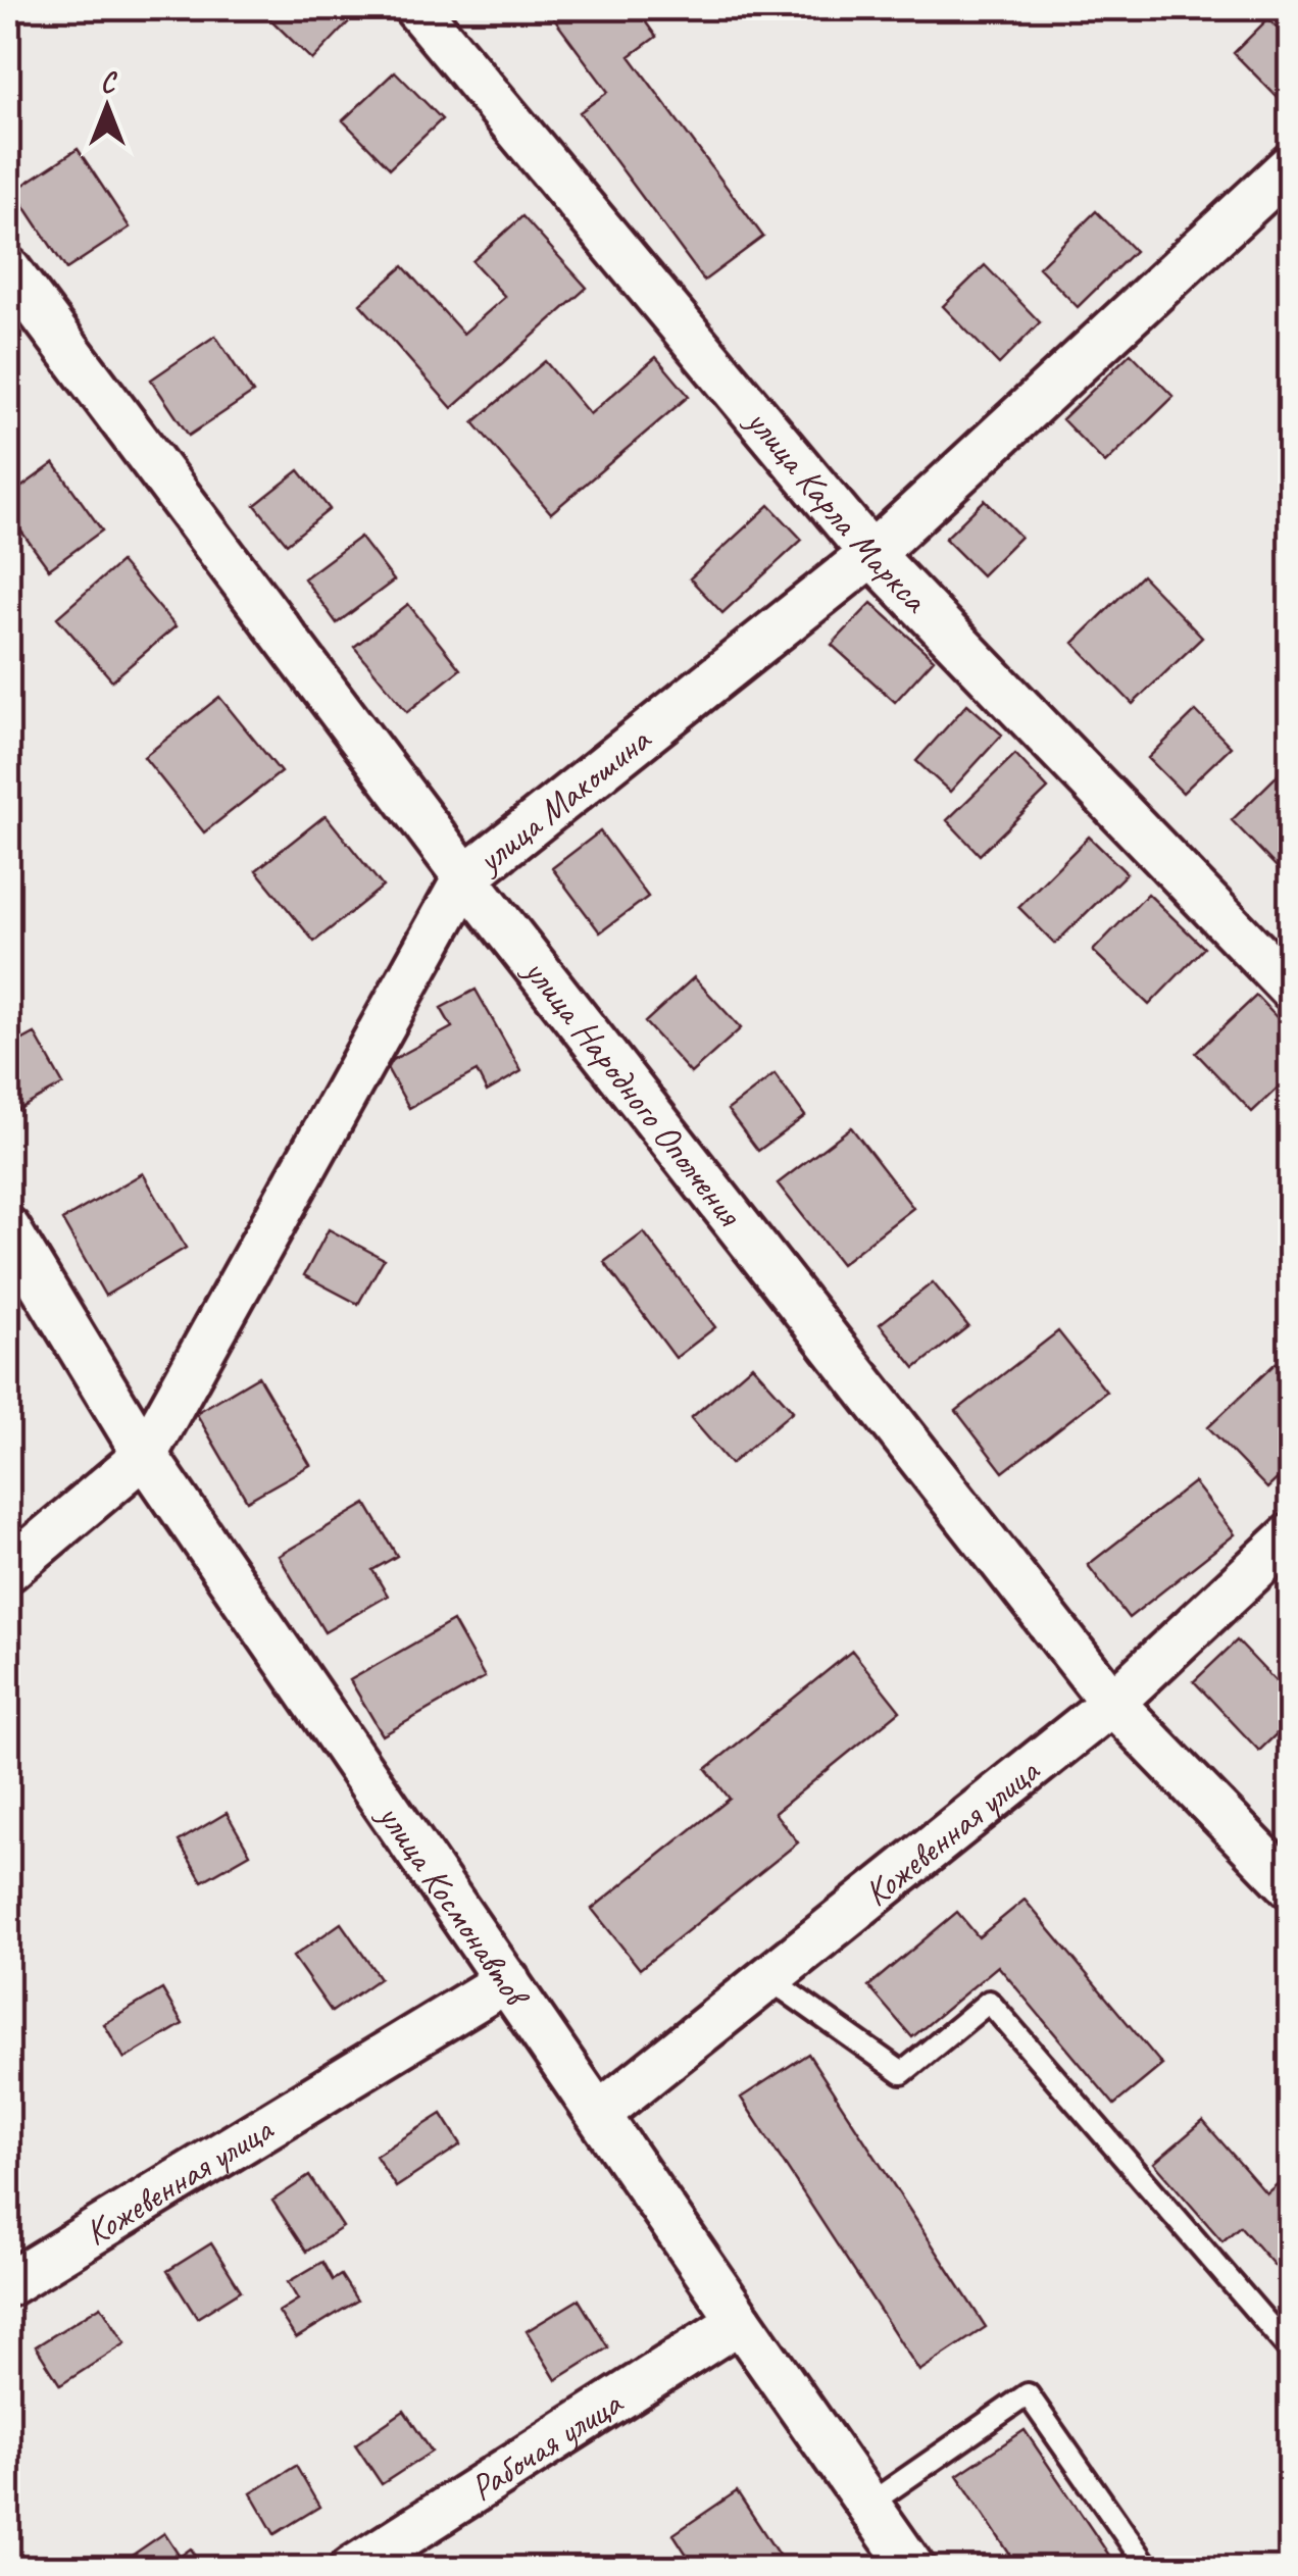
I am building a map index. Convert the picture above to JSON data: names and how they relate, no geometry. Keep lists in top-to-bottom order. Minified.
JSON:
{"streets":{"street":["улица Карла Маркса","улица Макошина","улица Народного Ополчения","Кожевенная улица","улица Космонавтов","Рабочая улица"]},"crossings":[["улица Карла Маркса","улица Макошина"],["улица Макошина","улица Народного Ополчения"],["улица Макошина","улица Космонавтов"],["улица Народного Ополчения","Кожевенная улица"],["Кожевенная улица","улица Космонавтов"],["улица Космонавтов","Рабочая улица"]],"north":"top"}
